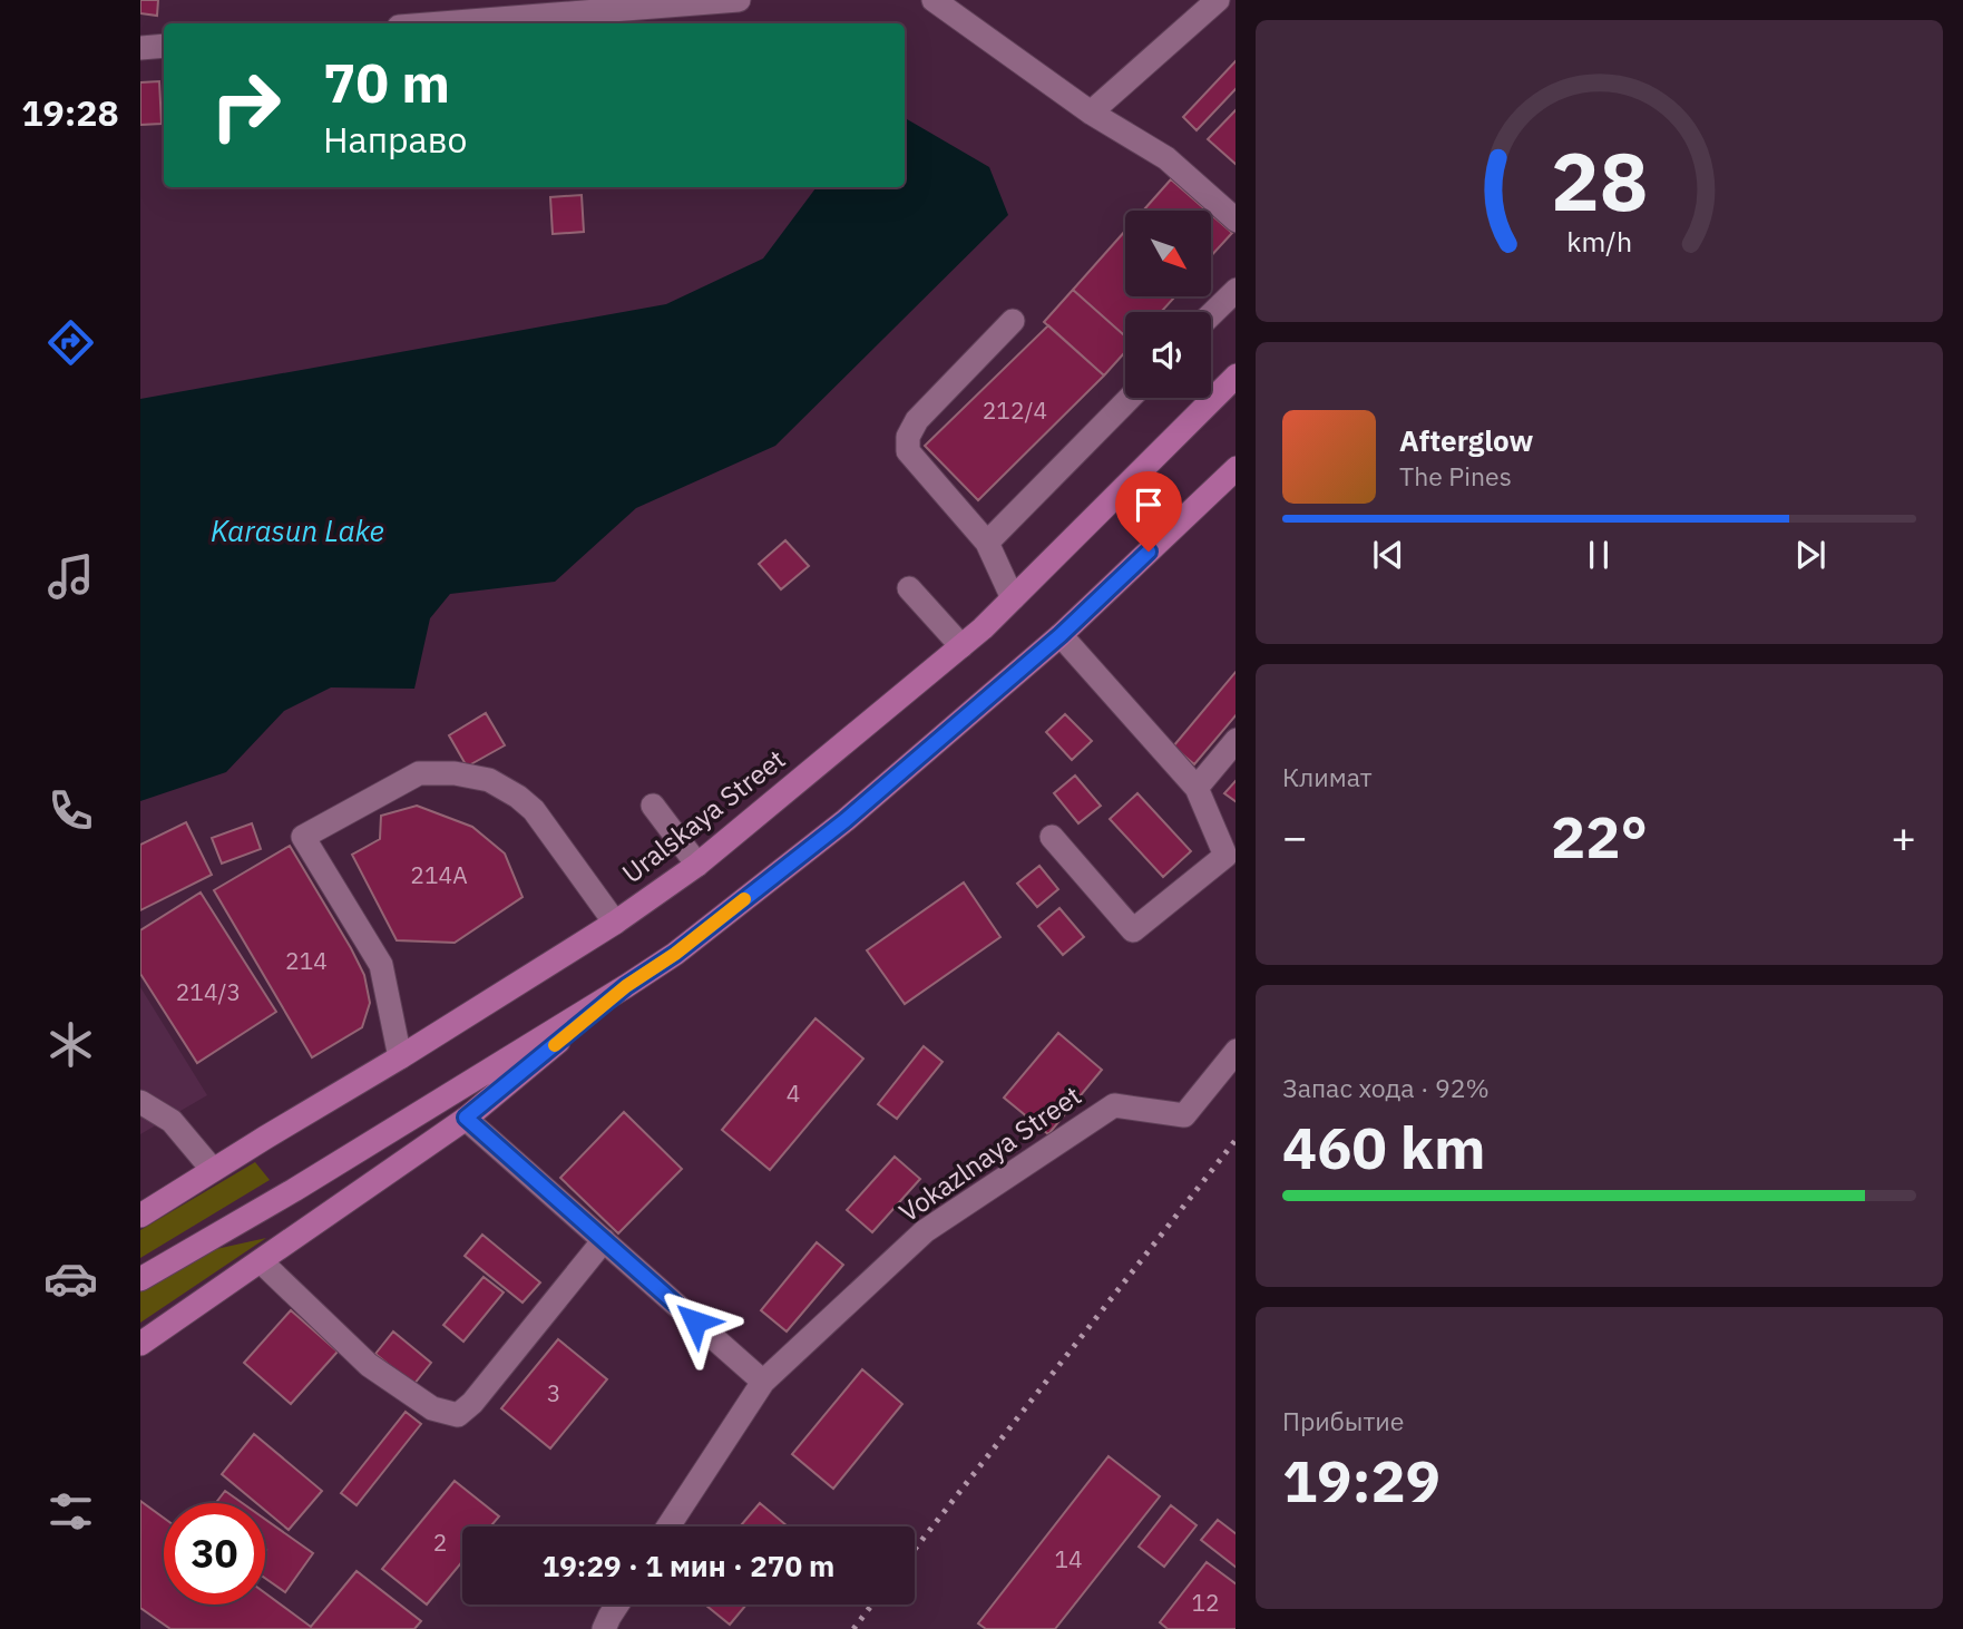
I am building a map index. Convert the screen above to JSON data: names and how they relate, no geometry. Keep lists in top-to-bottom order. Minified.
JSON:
{"streets":{"main road":["Uralskaya Street"],"street":["Vokazlnaya Street"]},"water":["Karasun Lake"],"house_numbers":["212/4","214А","214","214/3","4","3","2","14","12"],"north":"bottom right","page":{"tabs":"19:28","turn":["70 m","Направо"],"song":["Afterglow","The Pines"],"tile":["Климат",["Запас хода · 92%","460 km"],["Прибытие","19:29"]],"heat":["−","22°","+"],"limit":"30","trip":"19:29 · 1 мин · 270 m","gauge":["28","km/h"]}}
